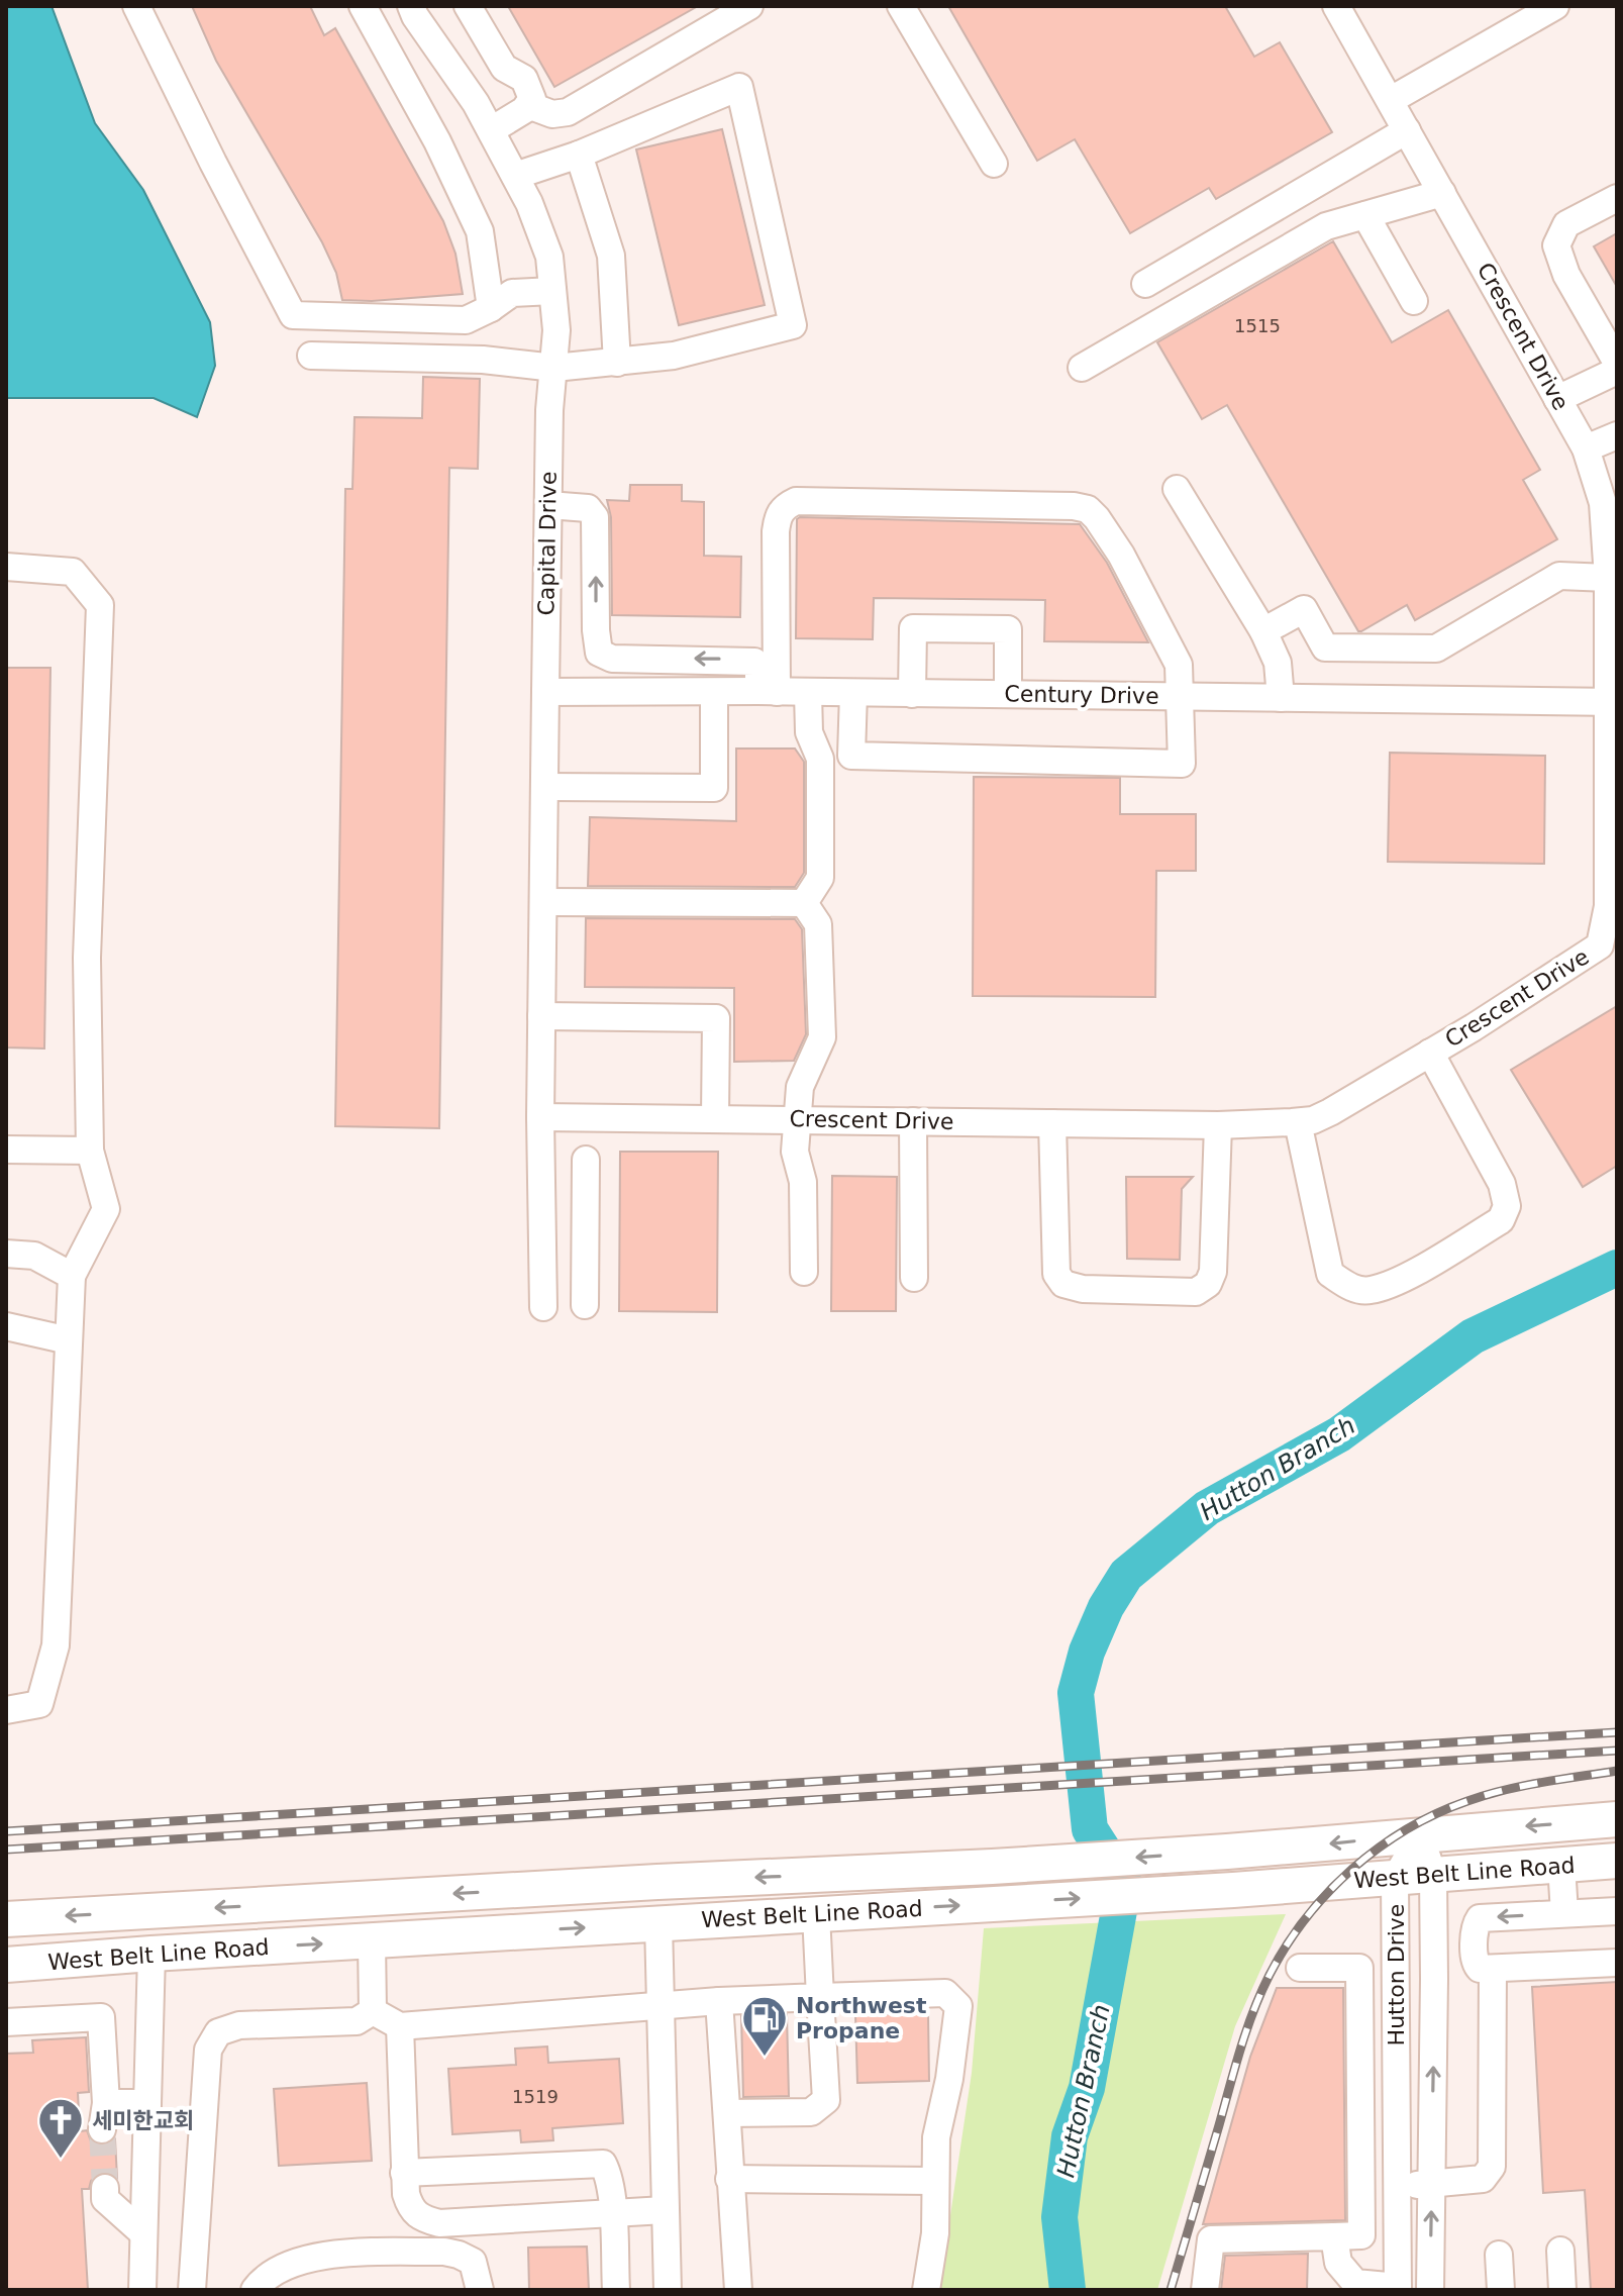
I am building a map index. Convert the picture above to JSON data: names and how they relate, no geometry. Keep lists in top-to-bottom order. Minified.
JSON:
{"streets":{"main road":["West Belt Line Road"],"street":["Crescent Drive","Capital Drive","Century Drive","Hutton Drive"]},"crossings":[["Crescent Drive","Capital Drive"],["Crescent Drive","Century Drive"],["Capital Drive","Century Drive"],["West Belt Line Road","Hutton Drive"]],"water":["Hutton Branch"],"places":{"fuel station":["Northwest Propane"],"church":["세미한교회"]},"house_numbers":["1515","1519"]}
